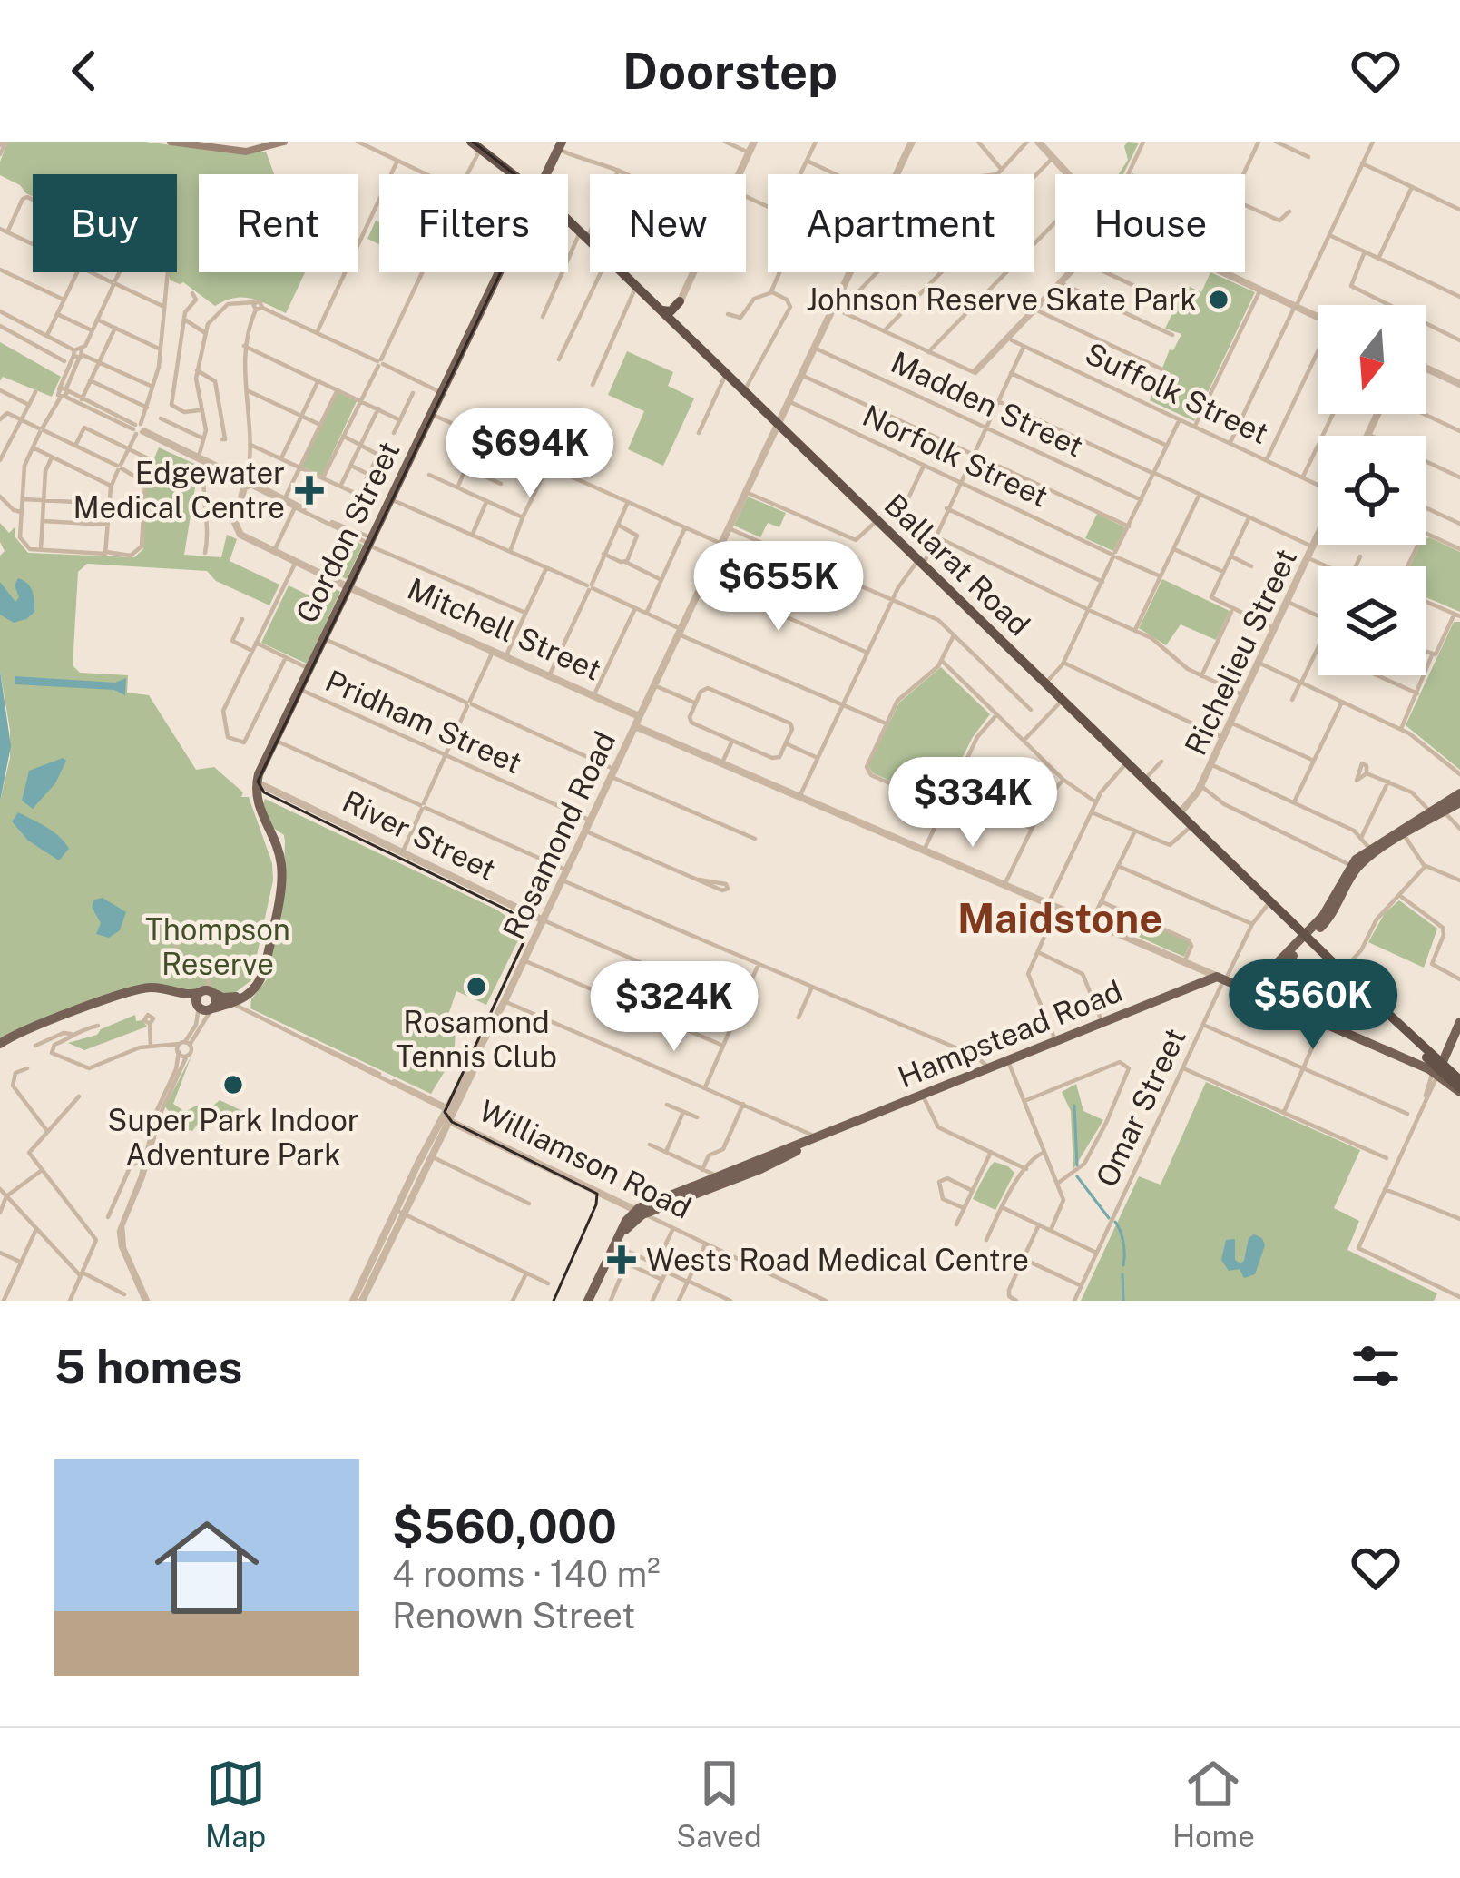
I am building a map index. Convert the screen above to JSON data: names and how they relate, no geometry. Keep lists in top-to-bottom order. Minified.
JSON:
{"streets":{"highway":["Ballarat Road"],"main road":["Gordon Street","Hampstead Road"],"street":["Suffolk Street","Madden Street","Norfolk Street","Mitchell Street","Richelieu Street","Pridham Street","River Street","Rosamond Road","Omar Street","Williamson Road"]},"crossings":[["Madden Street","Rosamond Road"],["Norfolk Street","Rosamond Road"],["Gordon Street","Mitchell Street"],["Gordon Street","Pridham Street"],["Gordon Street","River Street"],["Ballarat Road","Richelieu Street"],["Ballarat Road","Rosamond Road"],["Ballarat Road","Omar Street"],["Mitchell Street","Rosamond Road"],["Pridham Street","Rosamond Road"],["River Street","Rosamond Road"],["Rosamond Road","Williamson Road"],["Hampstead Road","Omar Street"],["Hampstead Road","Williamson Road"]],"districts":["Maidstone"],"parks":["Thompson Reserve"],"places":{"other":["Johnson Reserve Skate Park","Rosamond Tennis Club","Super Park Indoor Adventure Park"],"health":["Edgewater Medical Centre","Wests Road Medical Centre"]},"north":"bottom","page":{"header":"Doorstep","chip":["Buy","Rent","Filters","New","Apartment","House"],"price":["$694K","$655K","$334K","$560K","$324K"],"heading":"5 homes","list":[{"name":"$560,000","note":"4 rooms · 140 m² · Renown Street"}],"tabs":["Map","Saved","Home"]}}
